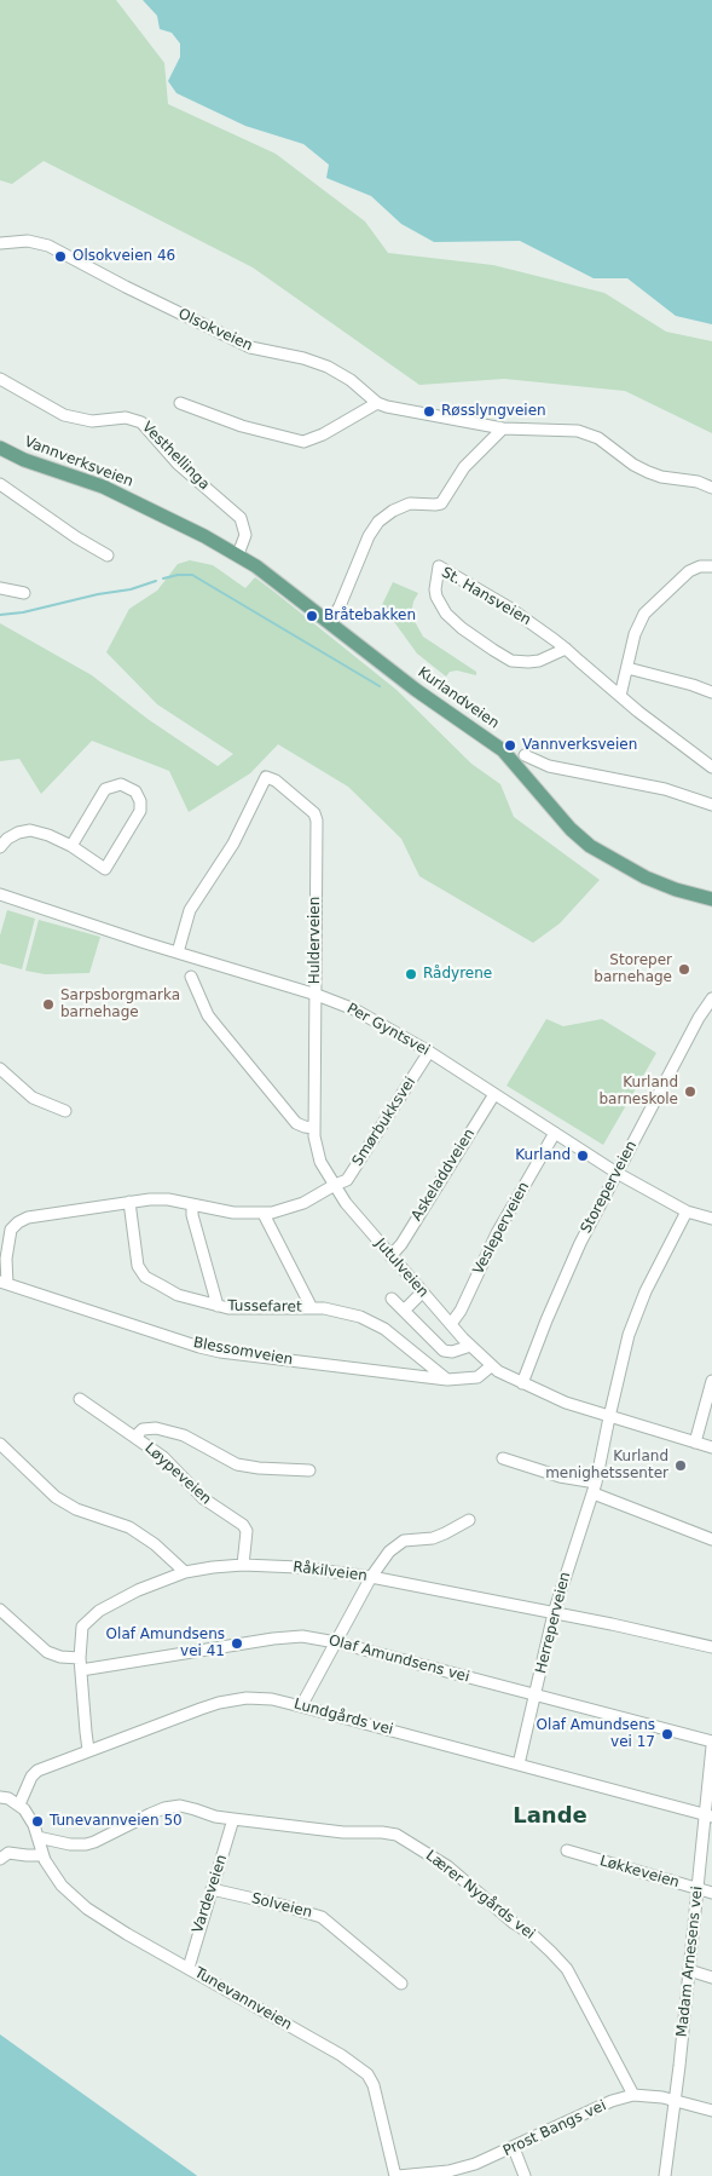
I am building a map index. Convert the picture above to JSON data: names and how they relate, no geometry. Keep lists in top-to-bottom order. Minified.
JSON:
{"streets":{"main road":["Vannverksveien","Kurlandveien"],"street":["Olsokveien","Vesthellinga","St. Hansveien","Hulderveien","Per Gyntsvei","Smørbukksvei","Askeladdveien","Storeperveien","Vesleperveien","Jutulveien","Tussefaret","Blessomveien","Løypeveien","Råkilveien","Herreperveien","Olaf Amundsens vei","Lundgårds vei","Løkkeveien","Vardeveien","Lærer Nygårds vei","Solveien","Madam Arnesens vei","Tunevannveien","Prost Bangs vei"]},"crossings":[["Vesthellinga","Vannverksveien"],["Vannverksveien","Kurlandveien"],["Hulderveien","Per Gyntsvei"],["Hulderveien","Jutulveien"],["Per Gyntsvei","Smørbukksvei"],["Per Gyntsvei","Askeladdveien"],["Per Gyntsvei","Storeperveien"],["Per Gyntsvei","Vesleperveien"],["Per Gyntsvei","Herreperveien"],["Smørbukksvei","Jutulveien"],["Smørbukksvei","Tussefaret"],["Smørbukksvei","Blessomveien"],["Askeladdveien","Jutulveien"],["Storeperveien","Jutulveien"],["Vesleperveien","Jutulveien"],["Jutulveien","Blessomveien"],["Jutulveien","Herreperveien"],["Tussefaret","Blessomveien"],["Løypeveien","Råkilveien"],["Råkilveien","Herreperveien"],["Råkilveien","Olaf Amundsens vei"],["Råkilveien","Lundgårds vei"],["Herreperveien","Olaf Amundsens vei"],["Herreperveien","Lundgårds vei"],["Lundgårds vei","Madam Arnesens vei"],["Lundgårds vei","Tunevannveien"],["Løkkeveien","Madam Arnesens vei"],["Vardeveien","Lærer Nygårds vei"],["Vardeveien","Solveien"],["Vardeveien","Tunevannveien"],["Lærer Nygårds vei","Tunevannveien"],["Lærer Nygårds vei","Prost Bangs vei"],["Madam Arnesens vei","Prost Bangs vei"],["Tunevannveien","Prost Bangs vei"]],"districts":["Lande"],"places":["Olsokveien 46","Røsslyngveien","Bråtebakken","Vannverksveien","Storeper barnehage","Rådyrene","Sarpsborgmarka barnehage","Kurland barneskole","Kurland","Kurland menighetssenter","Olaf Amundsens vei 41","Olaf Amundsens vei 17","Tunevannveien 50"]}
